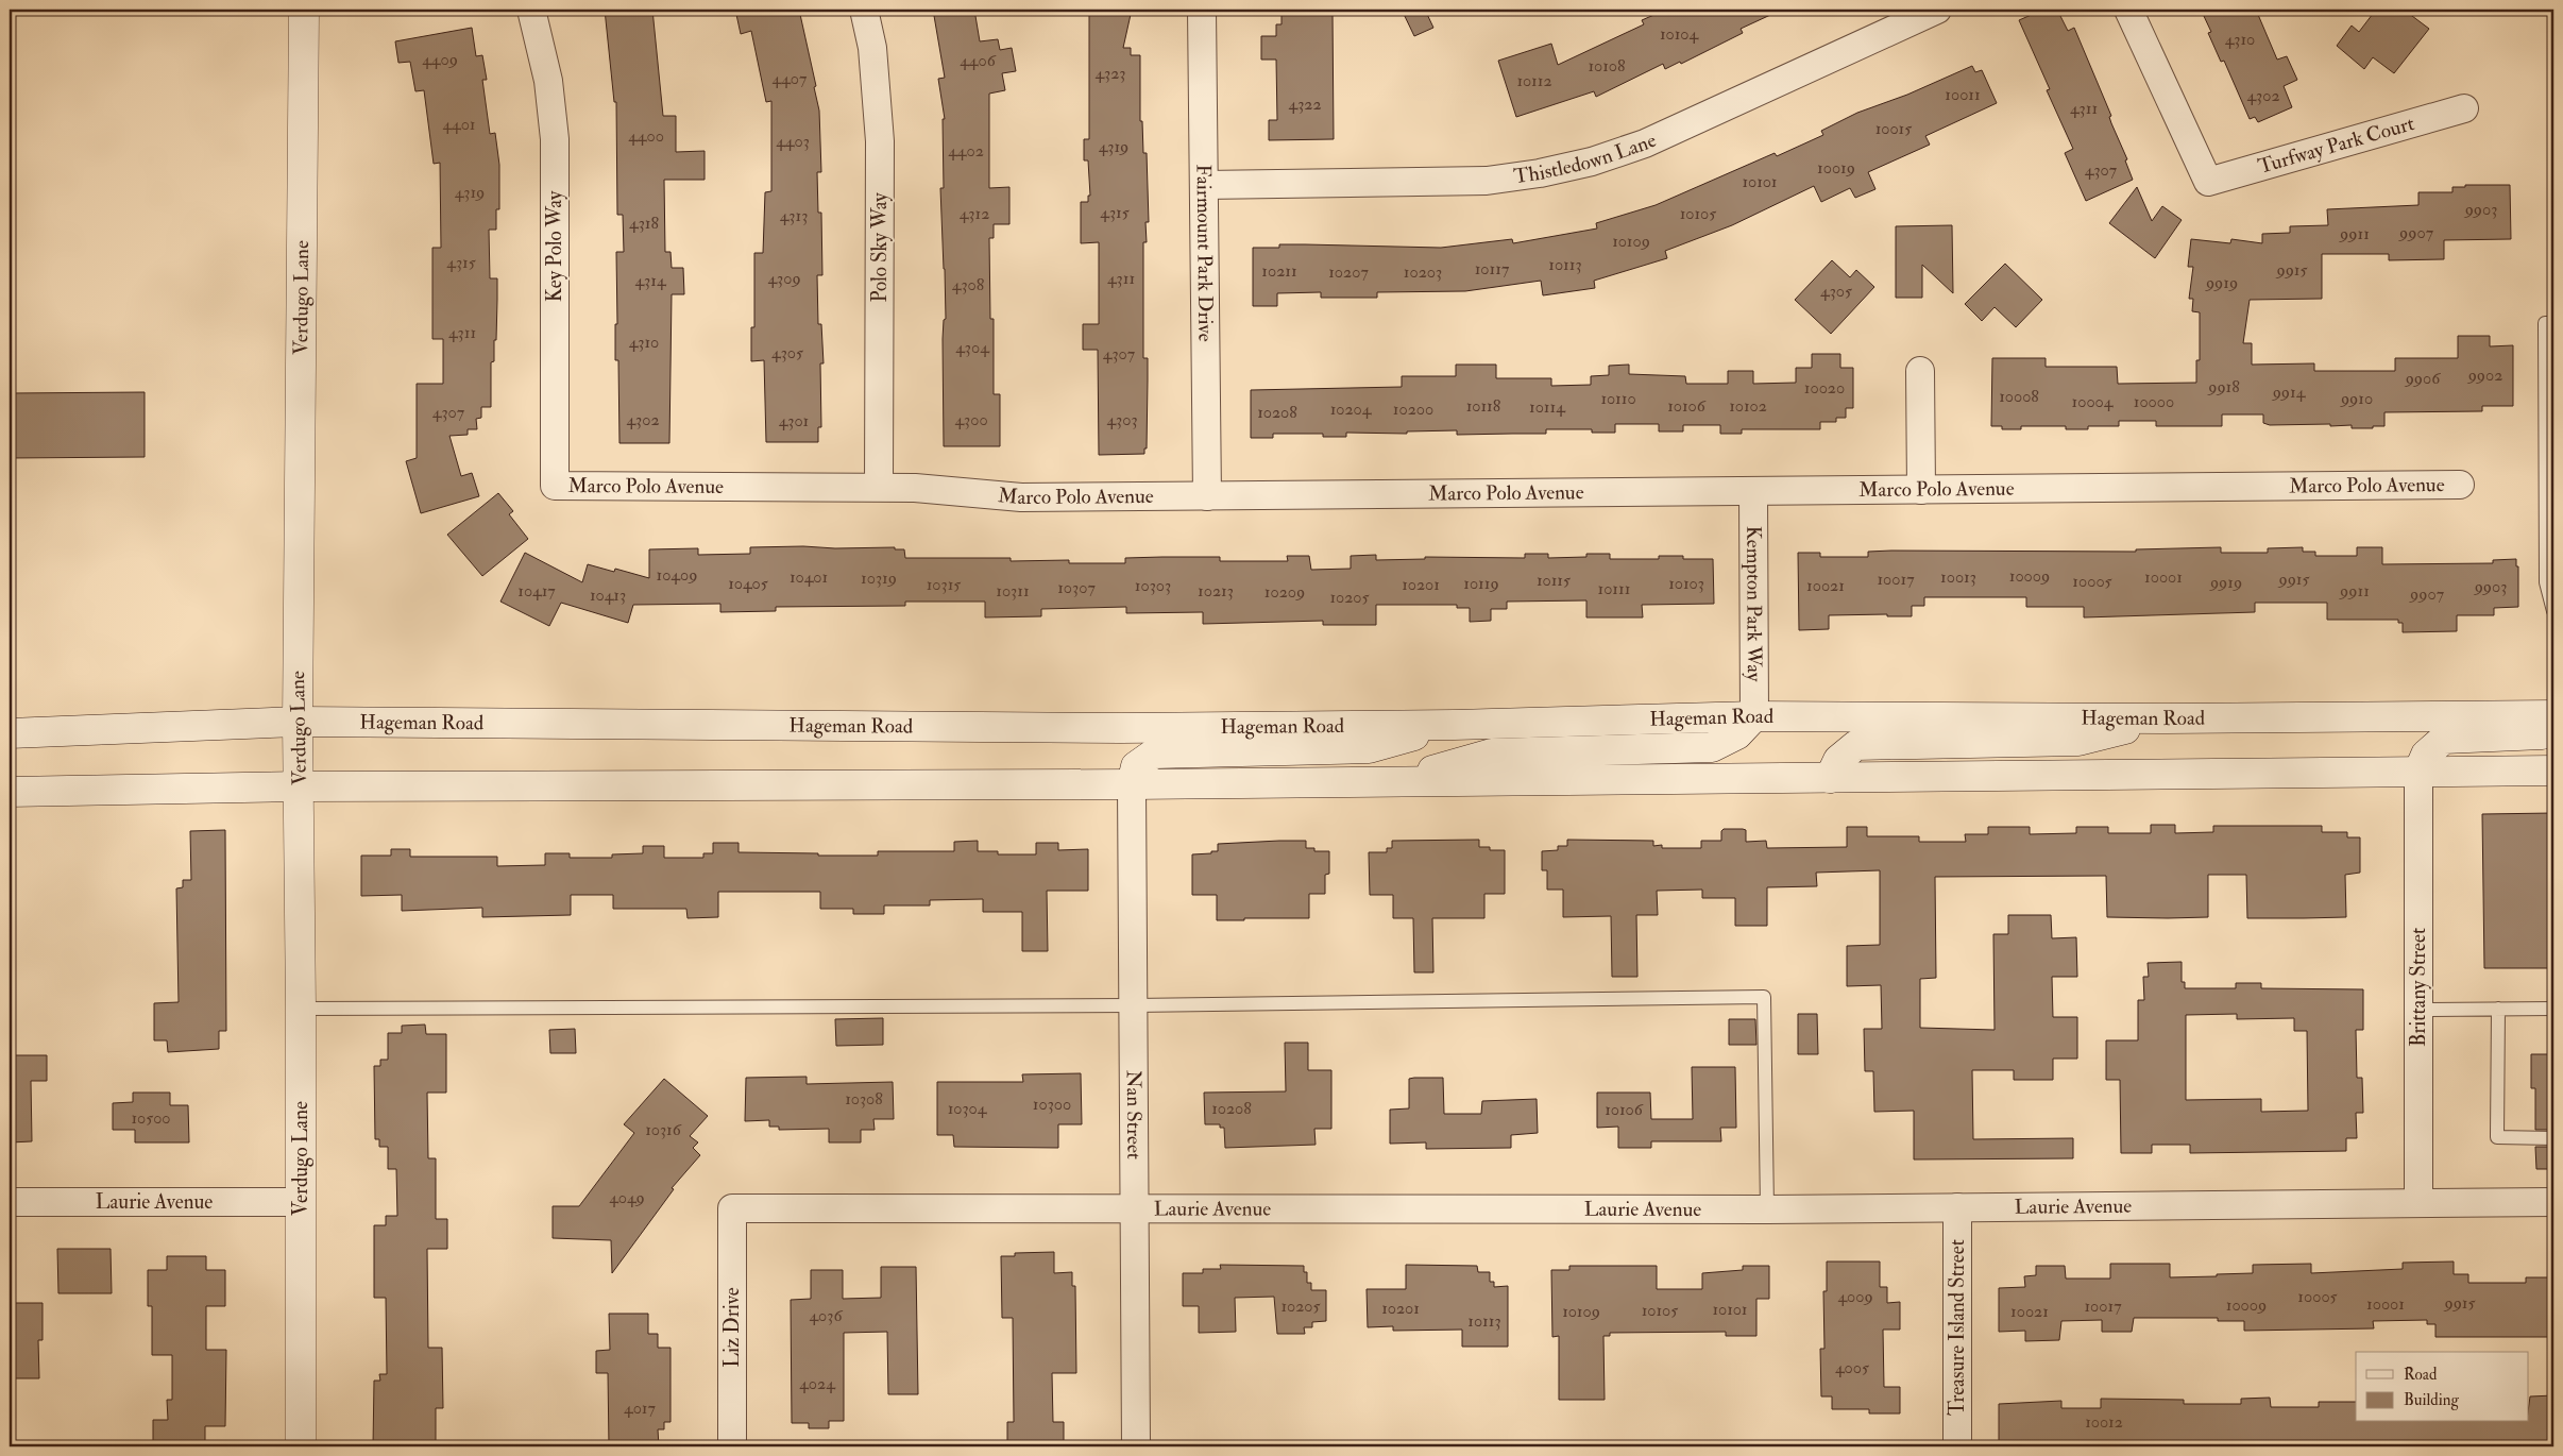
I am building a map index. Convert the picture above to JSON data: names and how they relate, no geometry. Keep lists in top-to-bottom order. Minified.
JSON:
{"streets":{"main road":["Verdugo Lane","Hageman Road"],"street":["Turfway Park Court","Thistledown Lane","Key Polo Way","Polo Sky Way","Fairmount Park Drive","Marco Polo Avenue","Kempton Park Way","Brittany Street","Nan Street","Laurie Avenue","Liz Drive","Treasure Island Street"]},"crossings":[["Thistledown Lane","Fairmount Park Drive"],["Key Polo Way","Marco Polo Avenue"],["Polo Sky Way","Marco Polo Avenue"],["Fairmount Park Drive","Marco Polo Avenue"],["Verdugo Lane","Hageman Road"],["Verdugo Lane","Laurie Avenue"],["Marco Polo Avenue","Kempton Park Way"],["Kempton Park Way","Hageman Road"],["Brittany Street","Laurie Avenue"],["Nan Street","Laurie Avenue"],["Laurie Avenue","Liz Drive"],["Laurie Avenue","Treasure Island Street"]],"house_numbers":["10104","4310","4409","4406","10108","4323","4407","10112","10011","4302","4322","4311","4401","10015","4400","4403","4319","4402","10019","4307","10101","4319","9903","4315","4312","10105","4313","4318","9907","9911","10109","4315","10113","10117","9915","10211","10207","10203","4309","4311","4314","9919","4308","4305","4311","4310","4304","4305","4307","9902","9906","9918","10020","9914","10008","10110","9910","10004","10000","10118","10106","10102","10114","10204","10200","4307","10208","4302","4300","4303","4301","10409","10009","10401","10013","10001","10319","10017","9915","10115","10005","9919","10405","10119","10103","10315","10201","10303","10021","9903","10307","10111","10417","10311","10213","9911","10209","9907","10413","10205","10308","10300","10304","10208","10106","10500","10316","4049","4009","10005","9915","10001","10009","10205","10017","10201","10101","10105","10109","10021","4036","10113","4005","4024","4017","10012"],"legend":["Road","Building"]}
